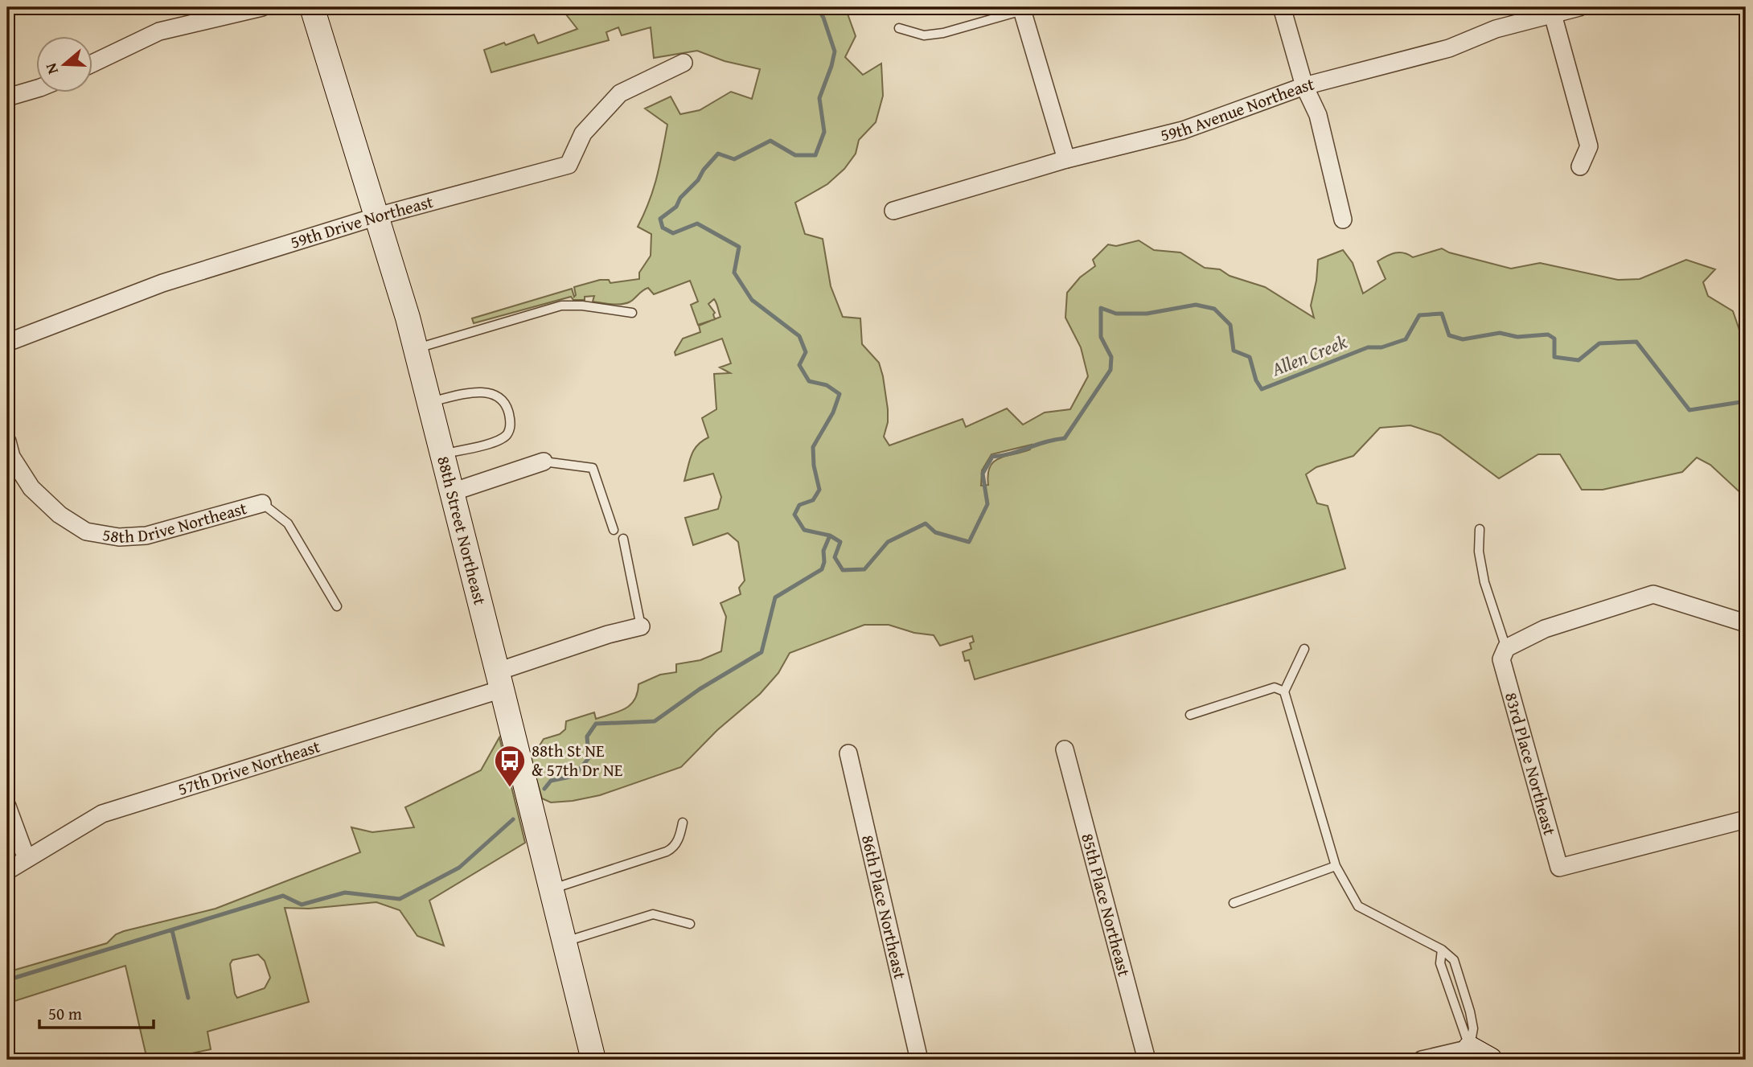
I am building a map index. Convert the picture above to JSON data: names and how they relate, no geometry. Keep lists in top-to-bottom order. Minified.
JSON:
{"streets":{"main road":["88th Street Northeast"],"street":["59th Avenue Northeast","59th Drive Northeast","58th Drive Northeast","83rd Place Northeast","57th Drive Northeast","85th Place Northeast","86th Place Northeast"]},"crossings":[["59th Drive Northeast","88th Street Northeast"],["88th Street Northeast","57th Drive Northeast"]],"water":["Allen Creek"],"places":{"bus stop":["88th St NE & 57th Dr NE"]},"scale_bar":"50 m","north":"left"}
